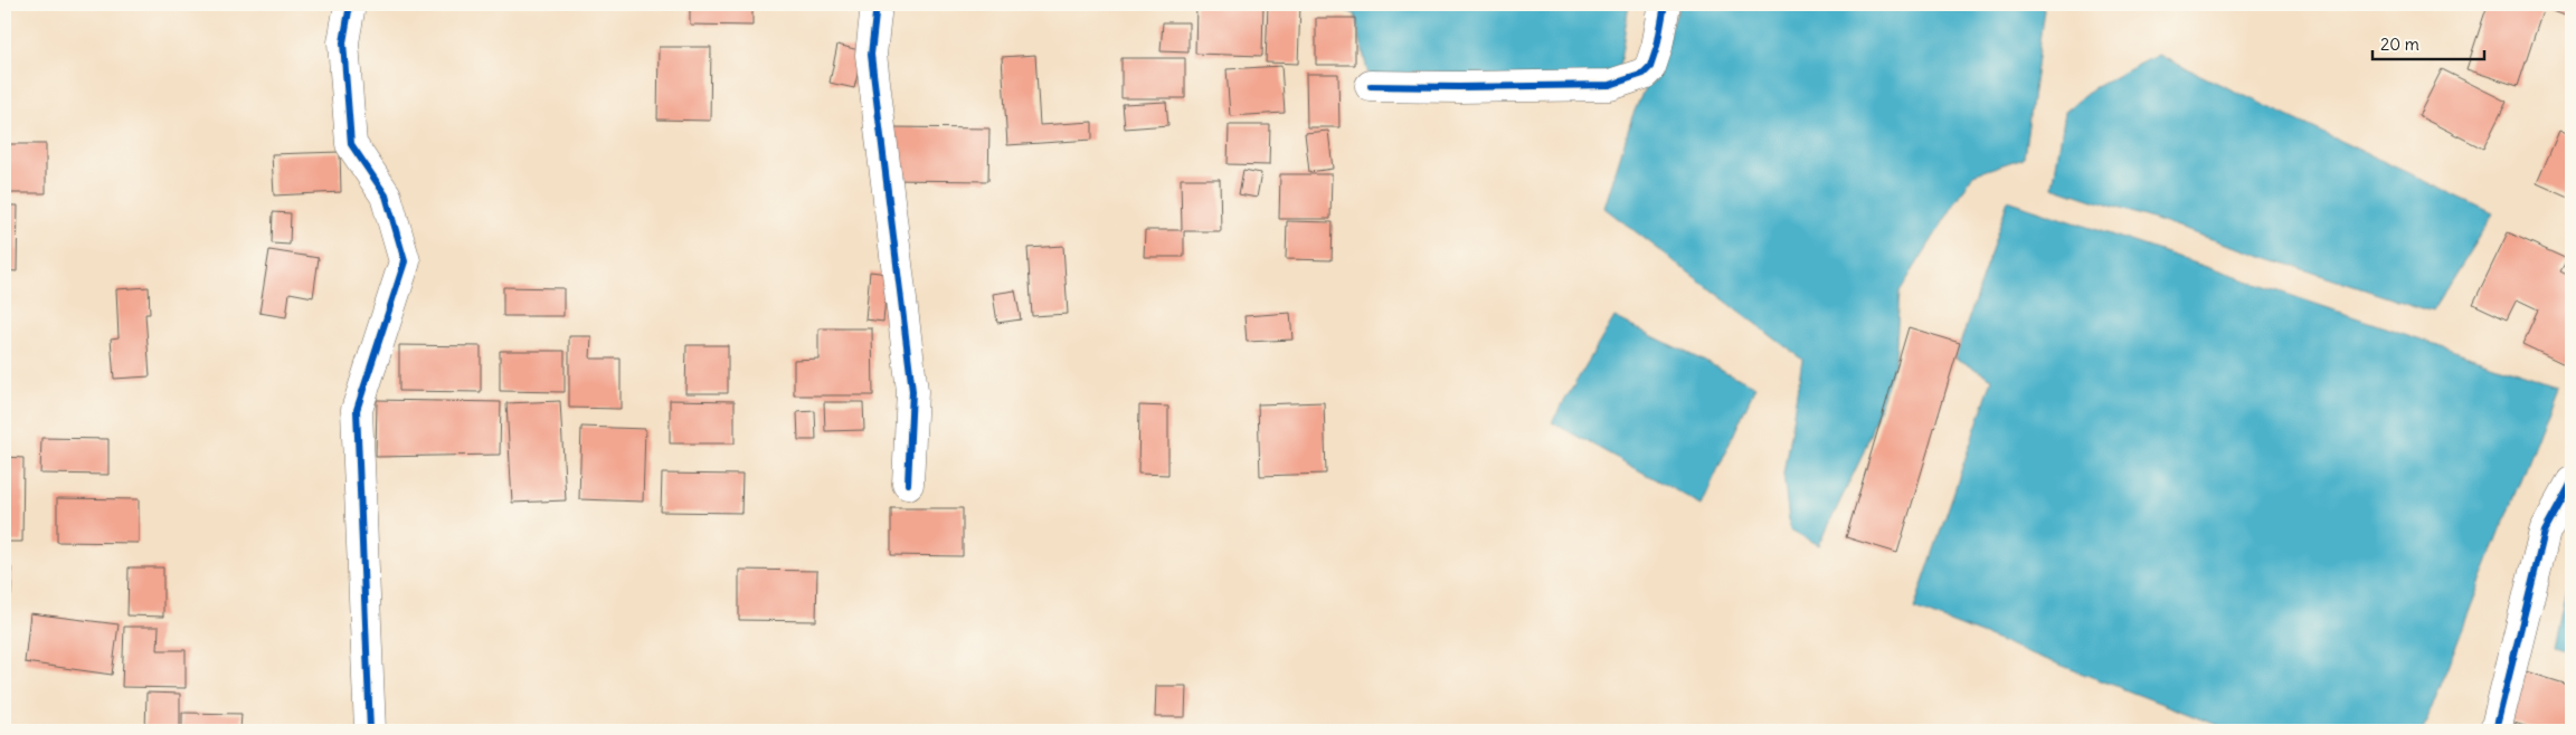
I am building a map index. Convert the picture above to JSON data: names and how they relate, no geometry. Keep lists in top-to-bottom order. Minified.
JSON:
{"scale_bar":"20 m"}
